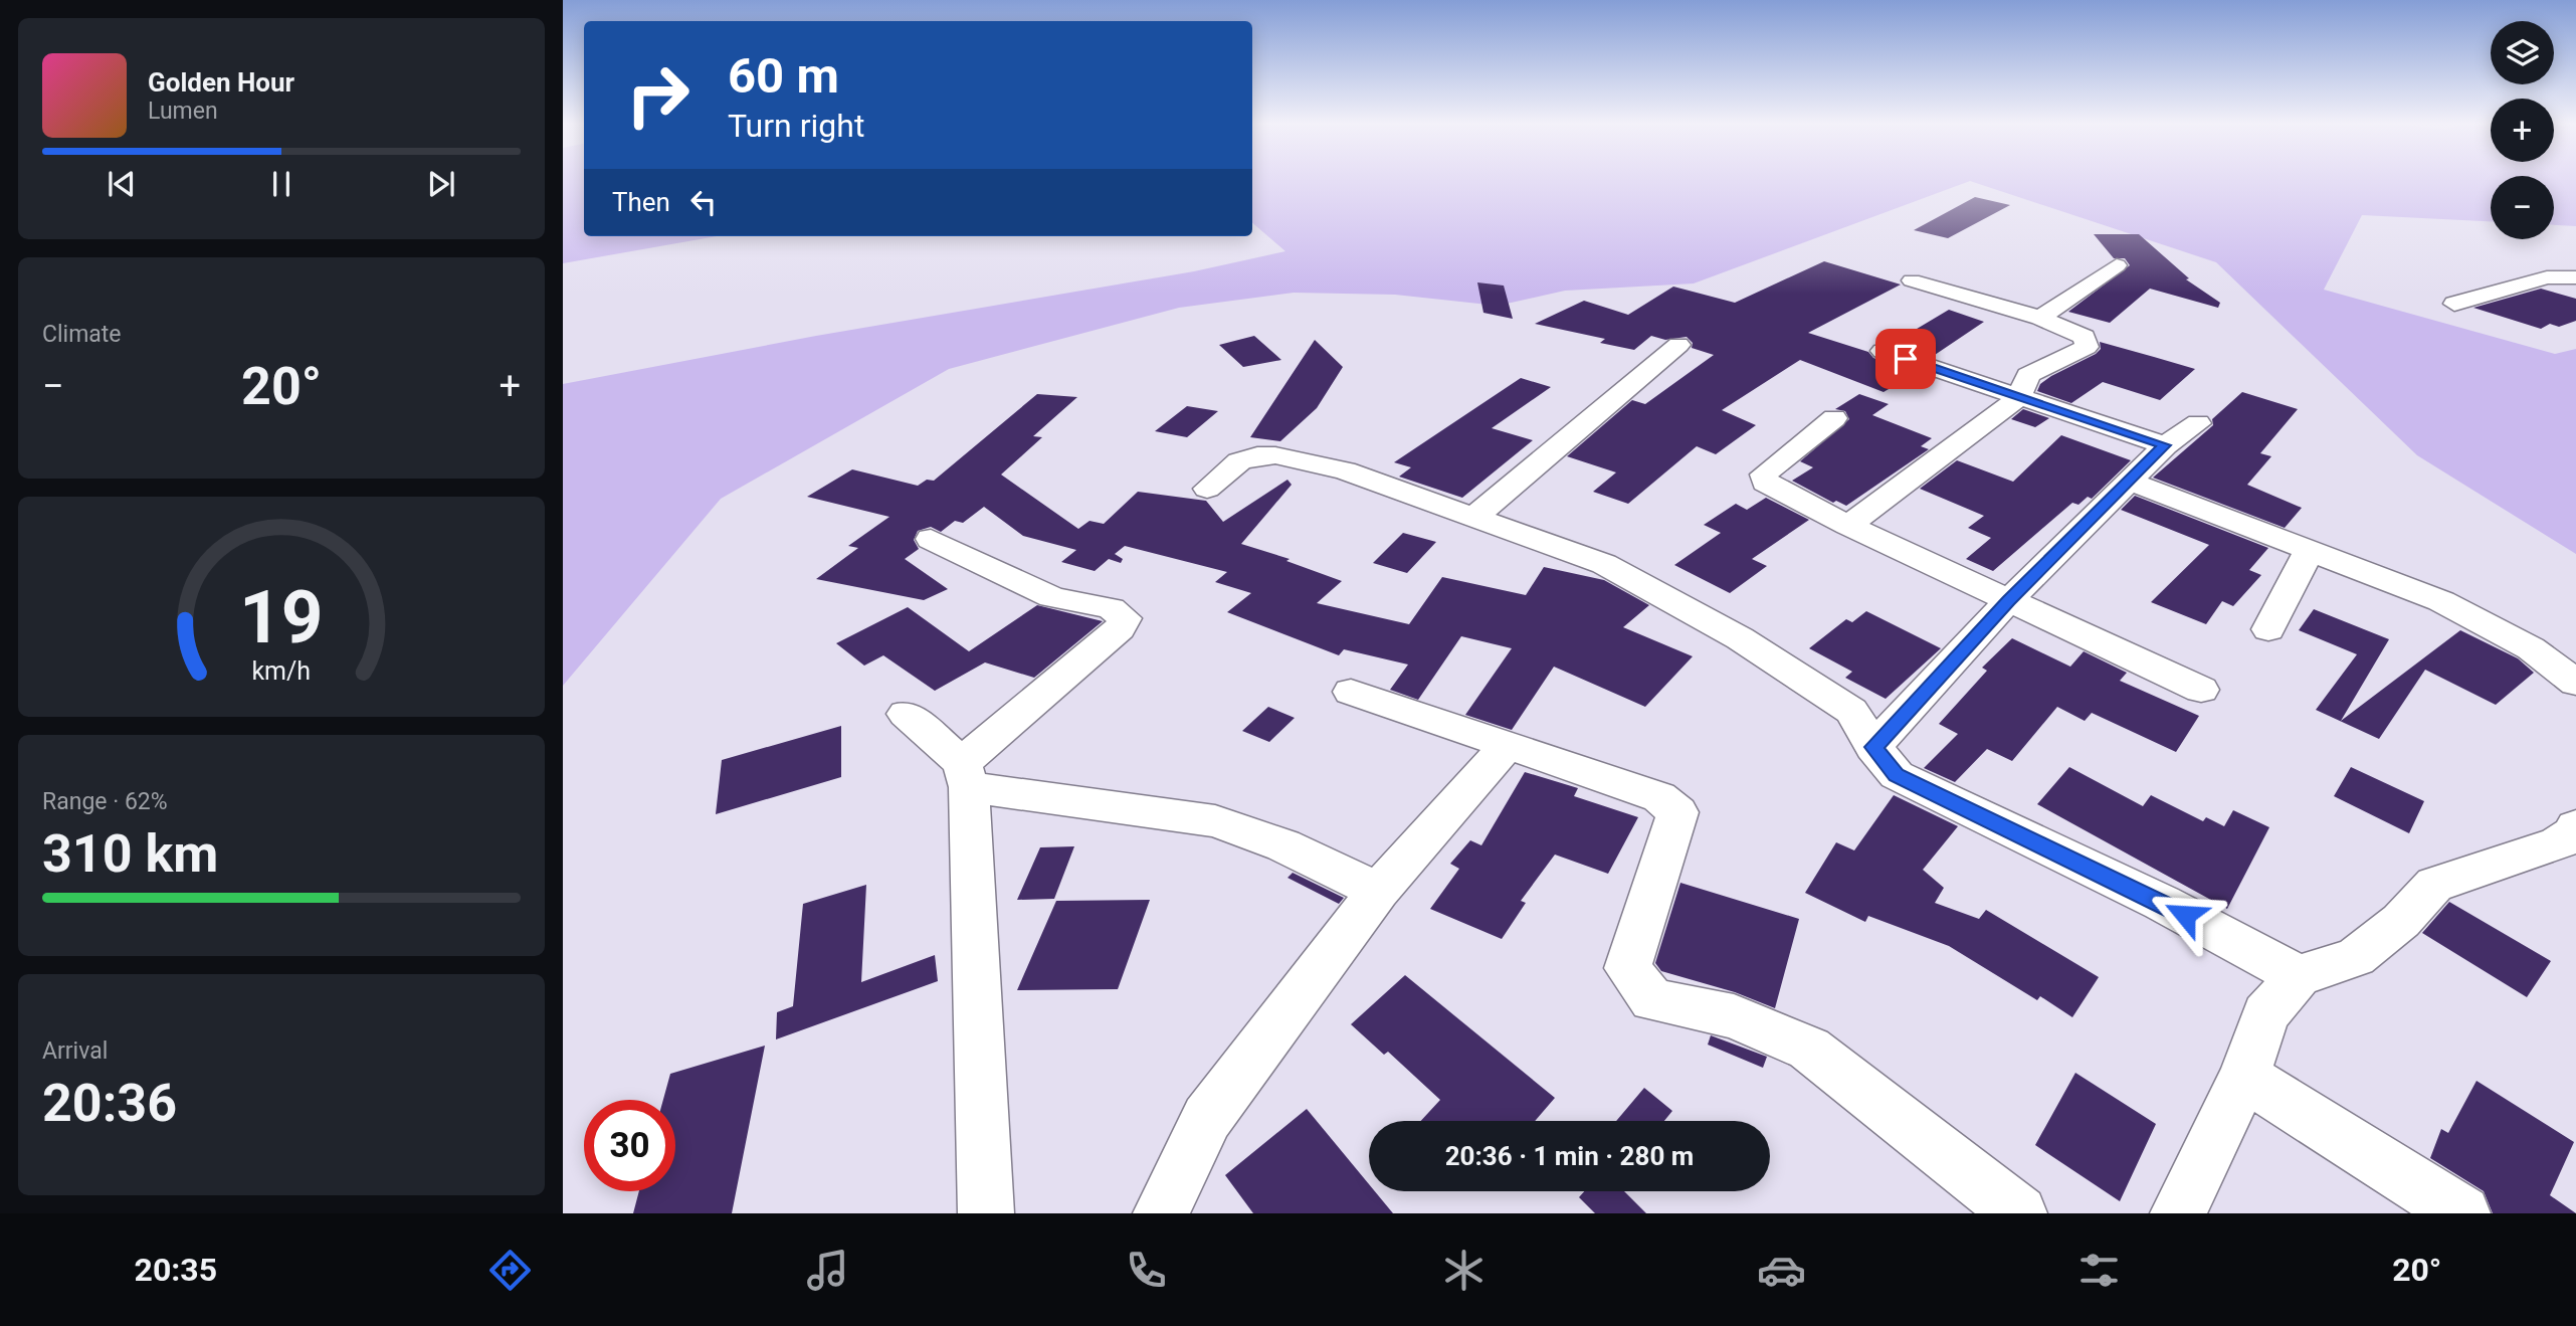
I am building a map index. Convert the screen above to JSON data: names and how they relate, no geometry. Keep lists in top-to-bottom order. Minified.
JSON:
{"page":{"map_buttons":["+","−"],"turn":["60 m","Turn right"],"song":["Golden Hour","Lumen"],"then":"Then","tile":["Climate",["Range · 62%","310 km"],["Arrival","20:36"]],"heat":["−","20°","+"],"limit":"30","trip":"20:36 · 1 min · 280 m","tabs":["20:35","20°"],"gauge":["19","km/h"]}}
